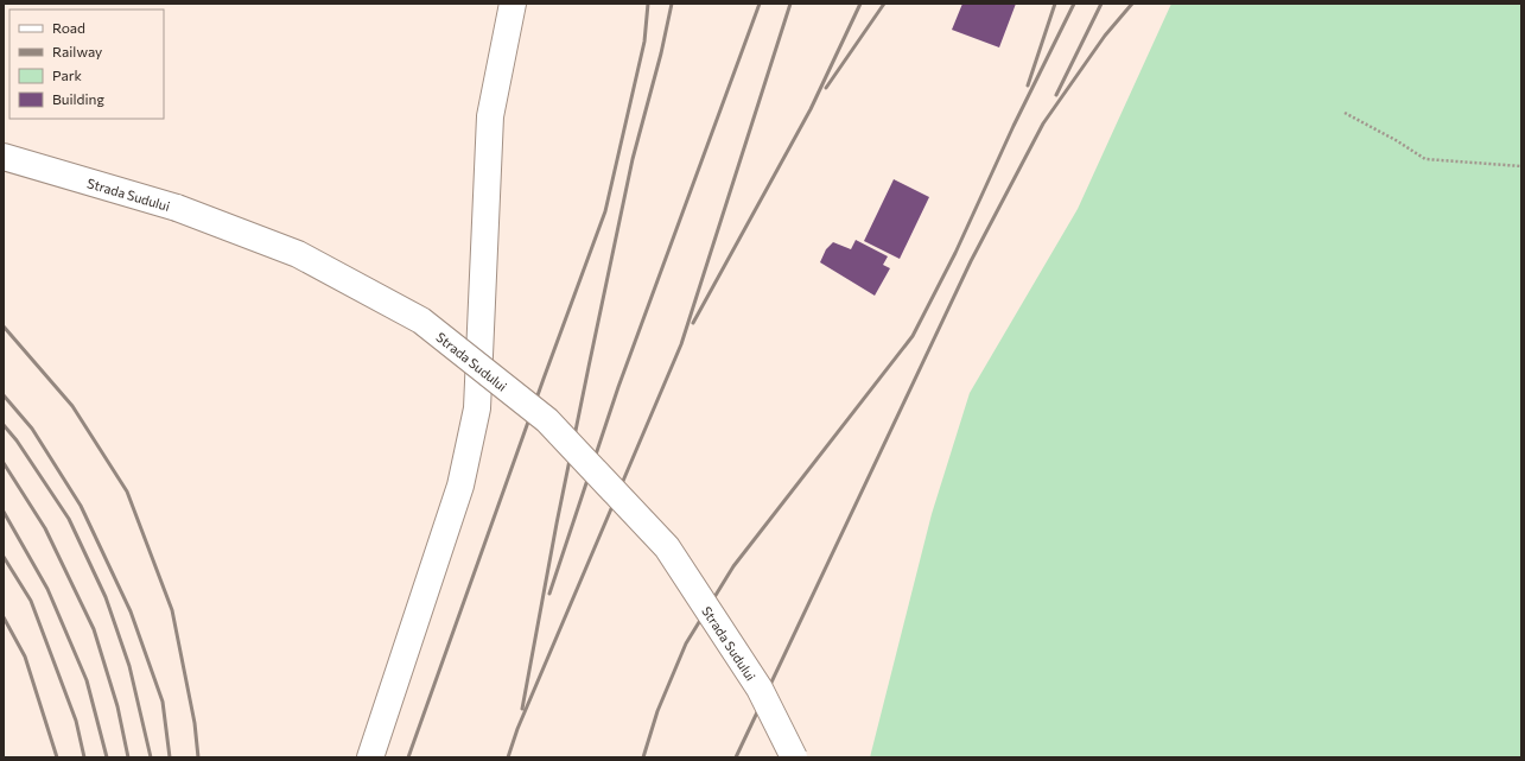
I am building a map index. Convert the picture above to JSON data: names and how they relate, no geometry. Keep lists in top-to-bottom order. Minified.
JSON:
{"streets":{"street":["Strada Sudului"]},"legend":["Road","Railway","Park","Building"]}
